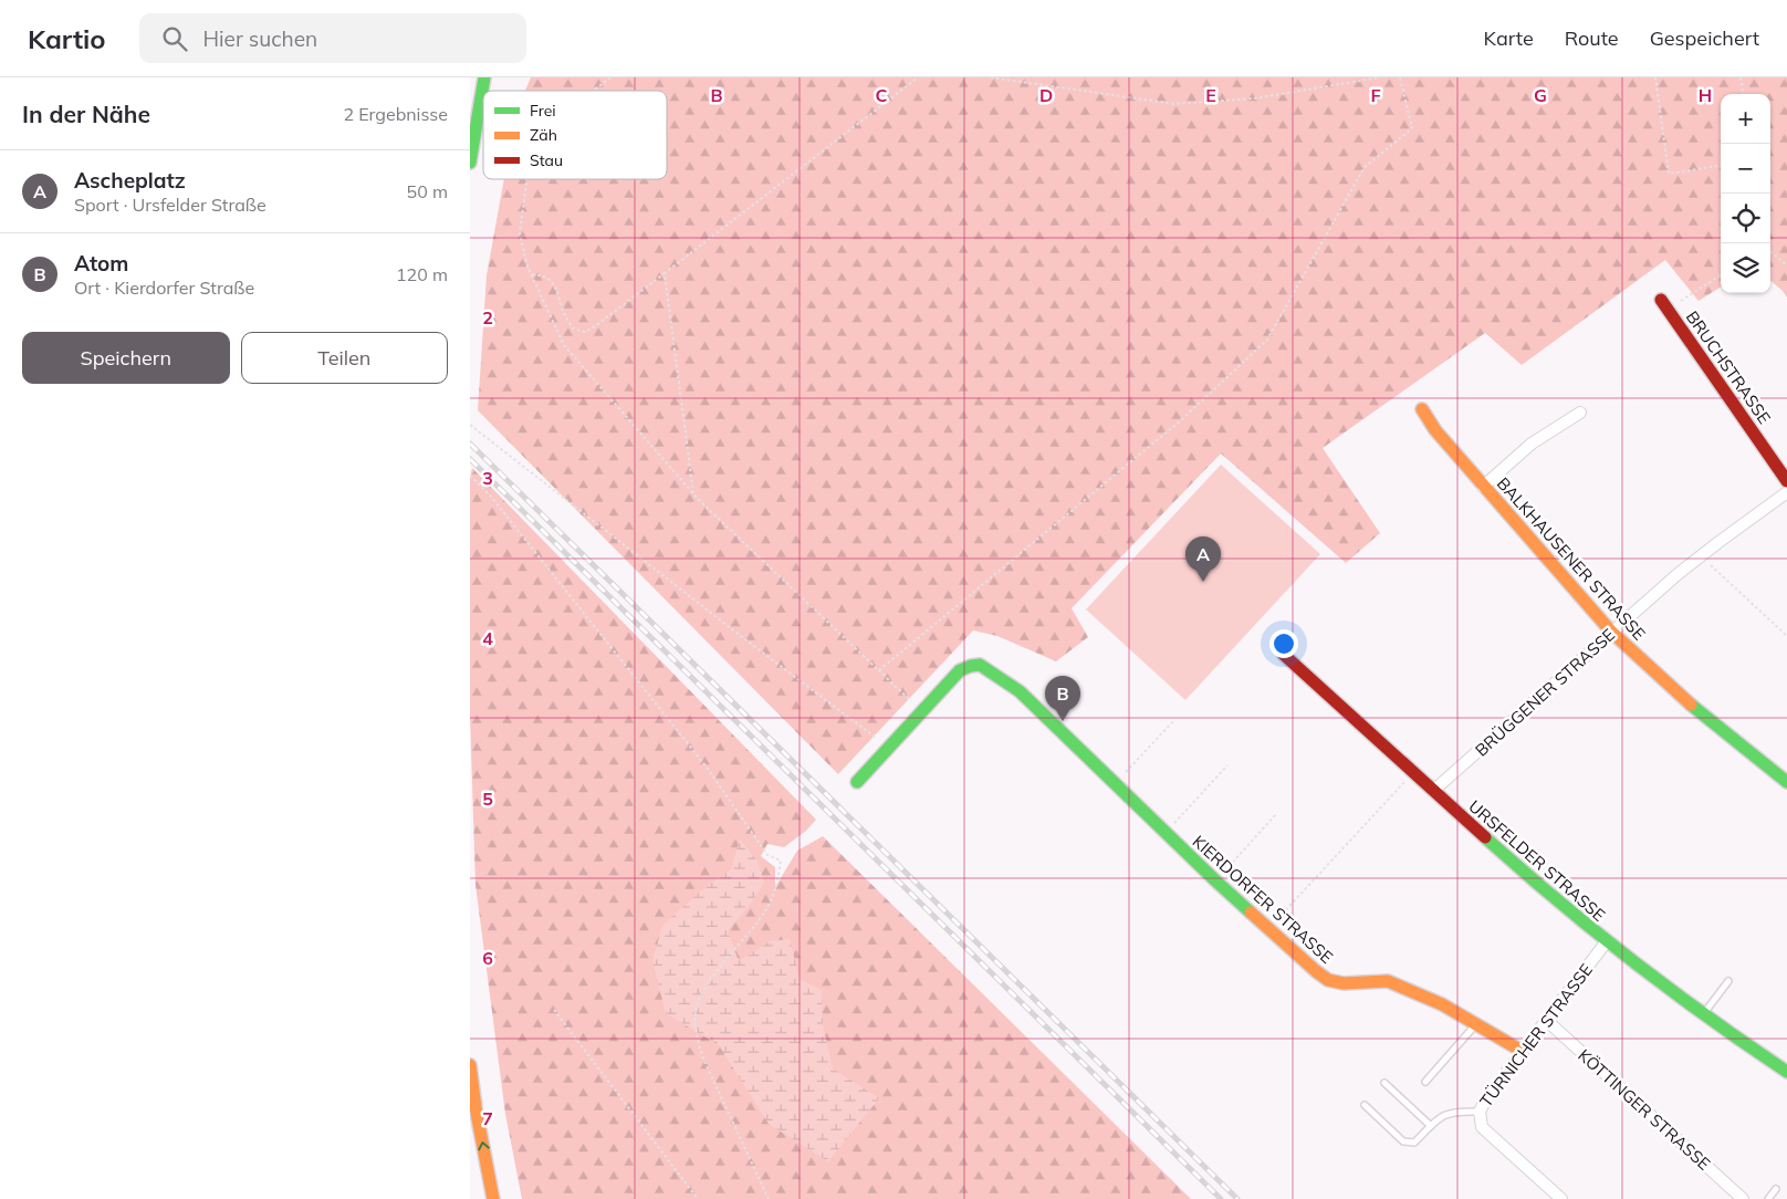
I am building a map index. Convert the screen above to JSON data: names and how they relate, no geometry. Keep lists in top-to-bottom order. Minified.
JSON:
{"streets":{"main road":["BRUCHSTRASSE","BALKHAUSENER STRASSE","URSFELDER STRASSE","KIERDORFER STRASSE"],"street":["BRÜGGENER STRASSE","TÜRNICHER STRASSE","KÖTTINGER STRASSE"]},"crossings":[["BALKHAUSENER STRASSE","BRÜGGENER STRASSE"],["BRÜGGENER STRASSE","URSFELDER STRASSE"],["URSFELDER STRASSE","TÜRNICHER STRASSE"],["KIERDORFER STRASSE","TÜRNICHER STRASSE"],["TÜRNICHER STRASSE","KÖTTINGER STRASSE"]],"legend":["Frei","Zäh","Stau"],"page":{"header":"Kartio","search":"Hier suchen","nav":["Karte","Route","Gespeichert"],"heading":["In der Nähe","2 Ergebnisse"],"map_buttons":["+","−"],"list":[{"mark":"A","name":"Ascheplatz","note":"Sport · Ursfelder Straße","value":"50 m"},{"mark":"B","name":"Atom","note":"Ort · Kierdorfer Straße","value":"120 m"}],"buttons":["Speichern","Teilen"],"pins":["A","B"]},"grid":{"columns":["B","C","D","E","F","G","H"],"rows":["2","3","4","5","6","7"]}}
